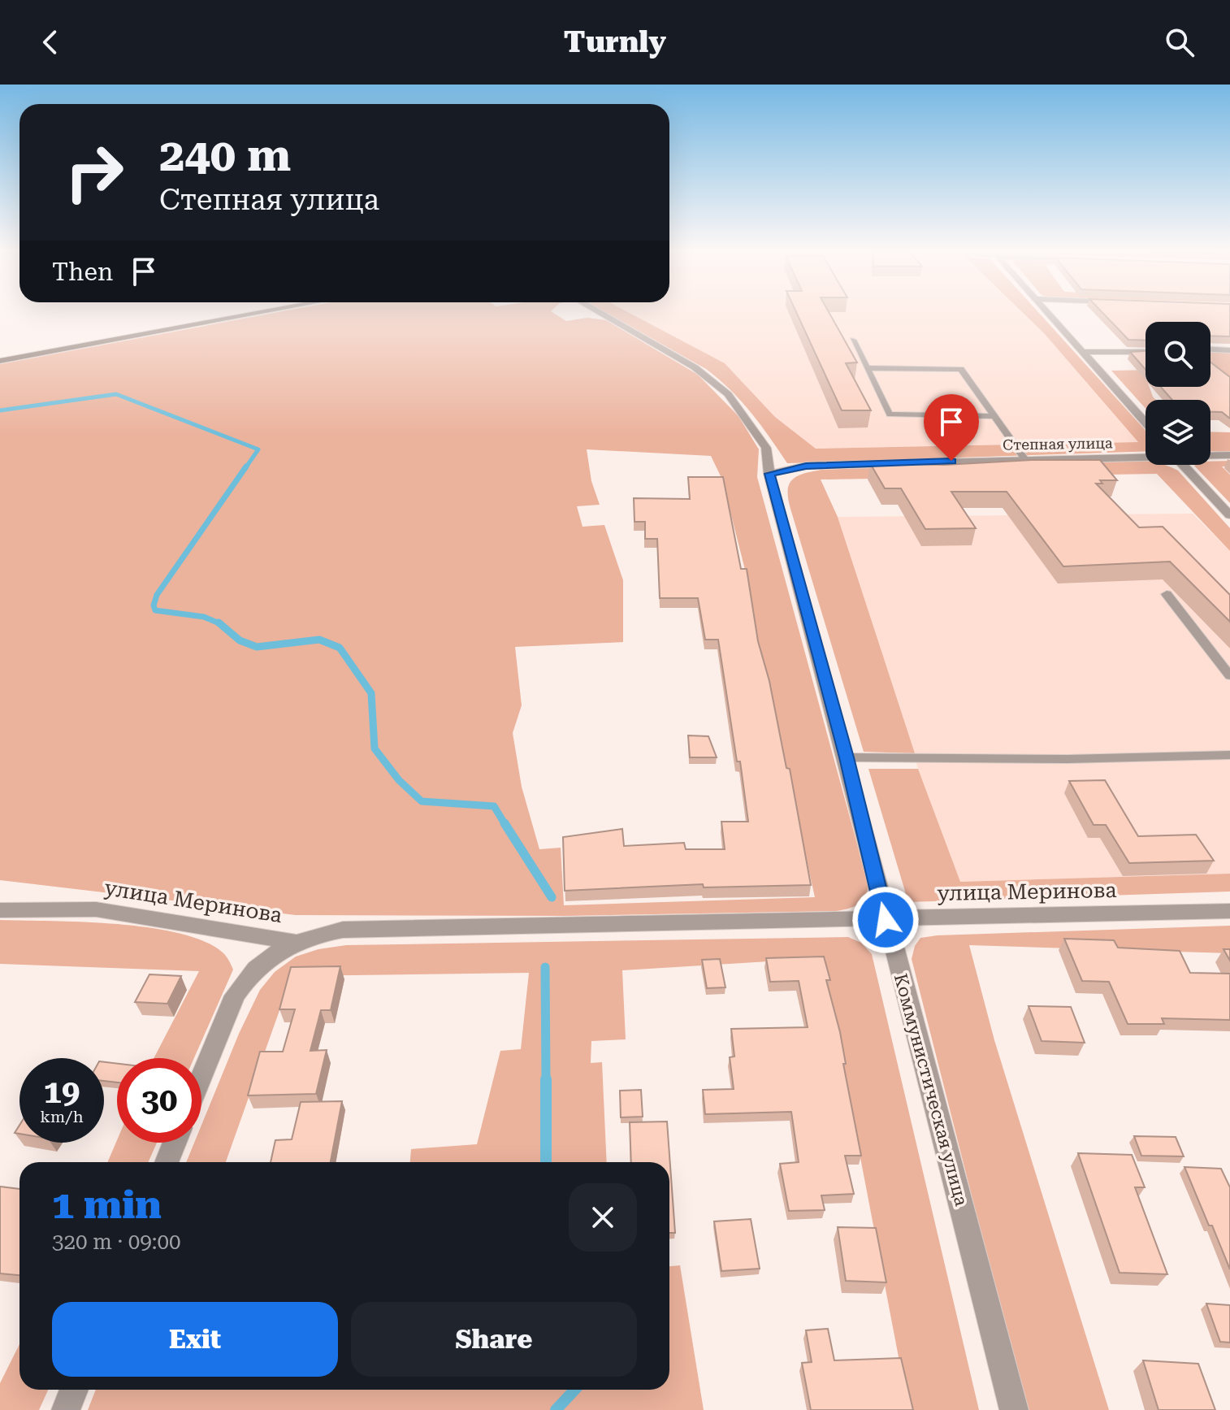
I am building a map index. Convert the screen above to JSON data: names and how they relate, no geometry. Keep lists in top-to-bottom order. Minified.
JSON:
{"streets":{"street":["Степная улица","улица Меринова","Коммунистическая улица"]},"crossings":[["Степная улица","Коммунистическая улица"],["улица Меринова","Коммунистическая улица"]],"page":{"header":"Turnly","turn":["240 m","Степная улица"],"then":"Then","speed":"19 km/h","limit":"30","heading":["1 min","320 m · 09:00"],"buttons":["Exit","Share"]}}
